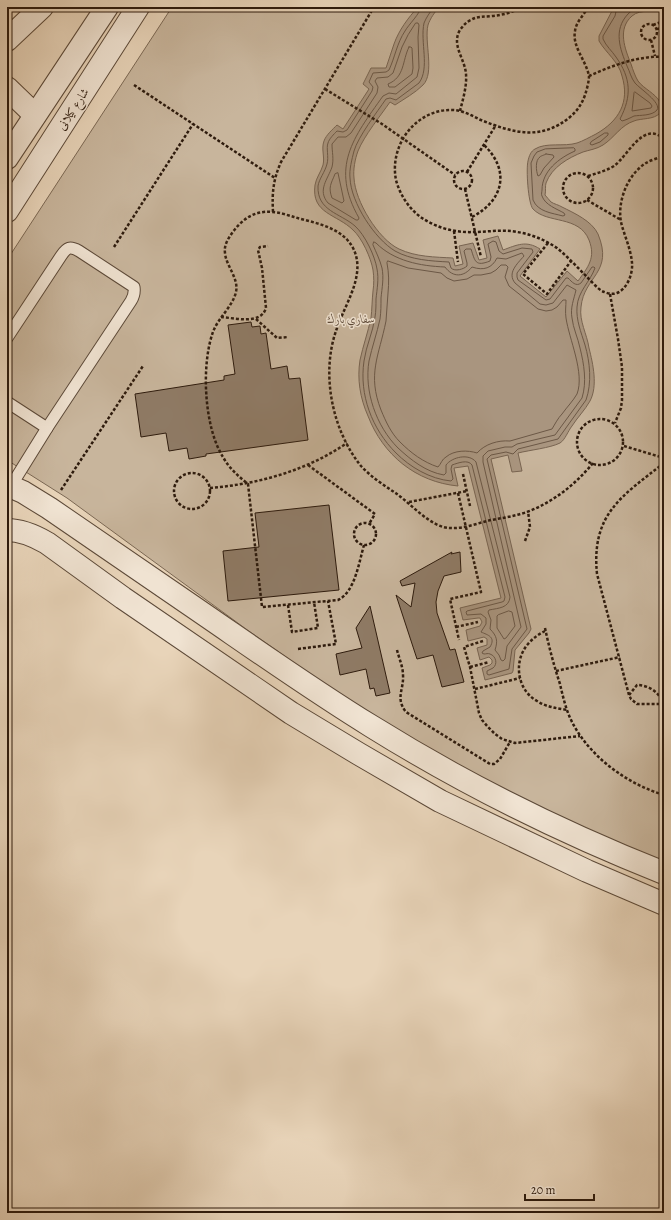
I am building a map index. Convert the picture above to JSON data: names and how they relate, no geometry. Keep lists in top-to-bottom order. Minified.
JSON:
{"streets":{"street":["شارع كيلانى"]},"parks":["سفاري بارك"],"scale_bar":"20 m"}
